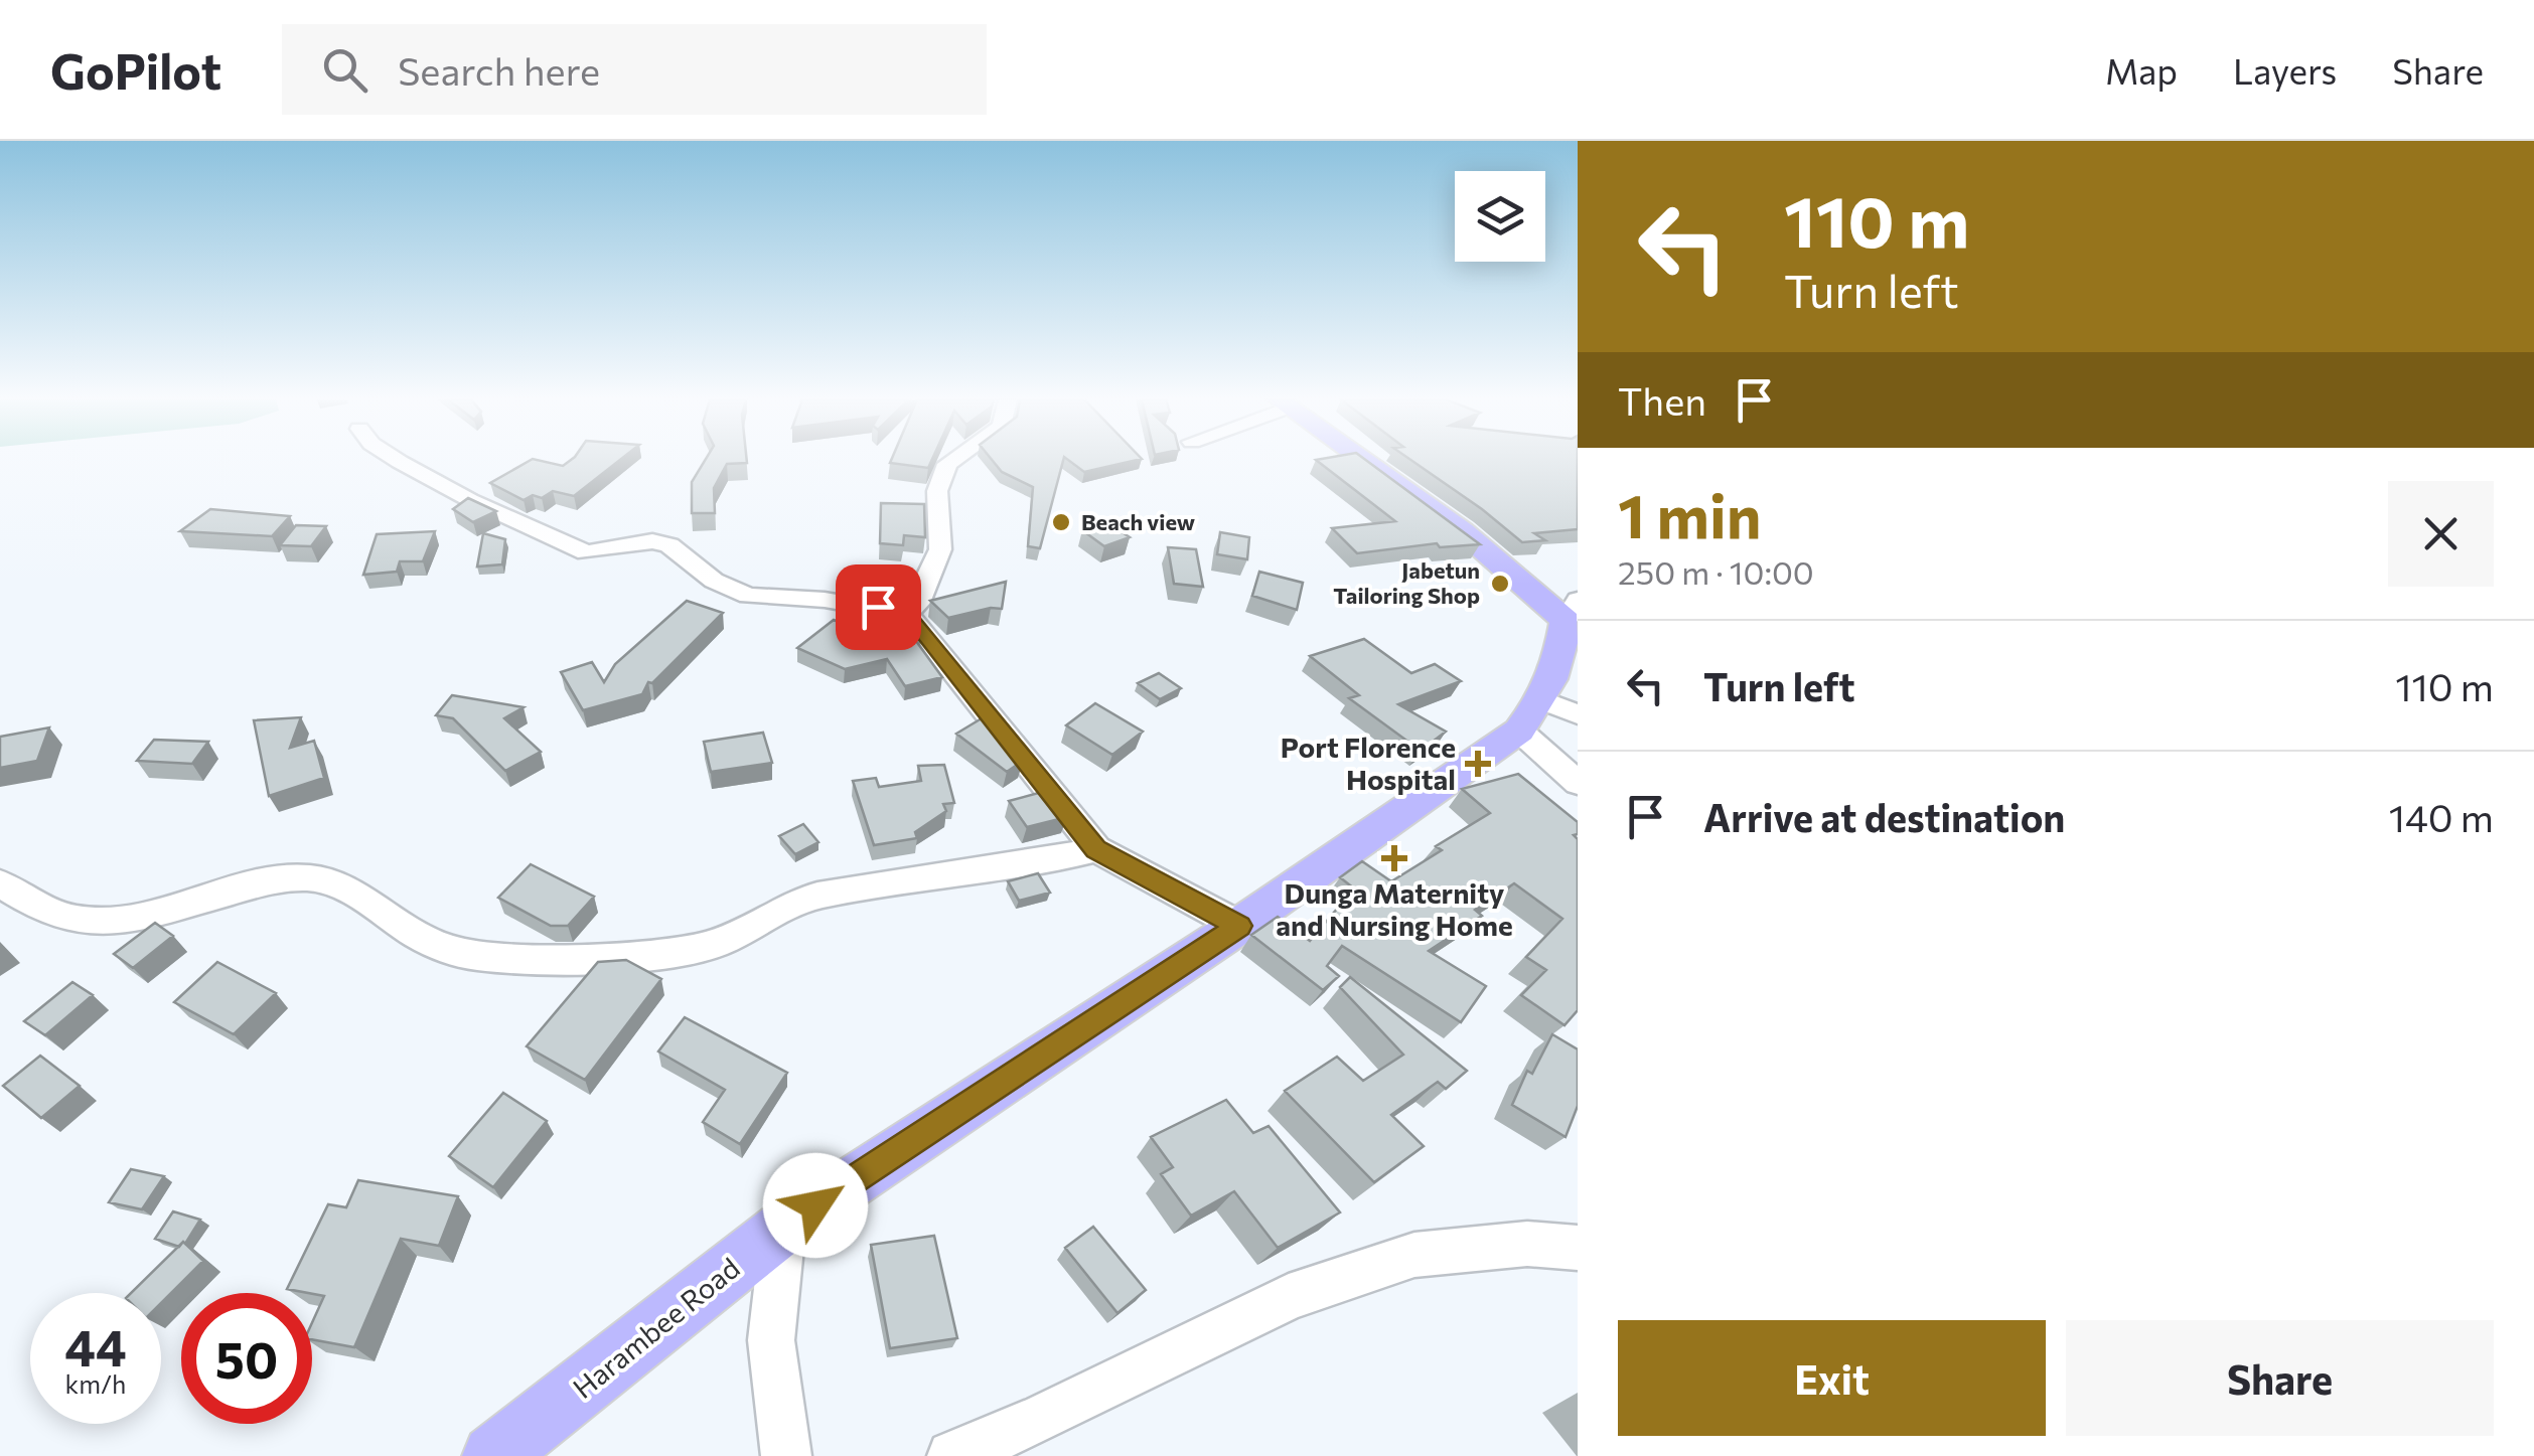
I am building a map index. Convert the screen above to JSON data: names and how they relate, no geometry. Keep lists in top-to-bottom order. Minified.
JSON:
{"streets":{"main road":["Harambee Road"]},"places":{"other":["Beach view","Jabetun Tailoring Shop"],"health":["Port Florence Hospital","Dunga Maternity and Nursing Home"]},"page":{"header":"GoPilot","search":"Search here","nav":["Map","Layers","Share"],"turn":["110 m","Turn left"],"then":"Then","heading":["1 min","250 m · 10:00"],"list":[{"name":"Turn left","value":"110 m"},{"name":"Arrive at destination","value":"140 m"}],"speed":"44 km/h","limit":"50","buttons":["Exit","Share"]}}
